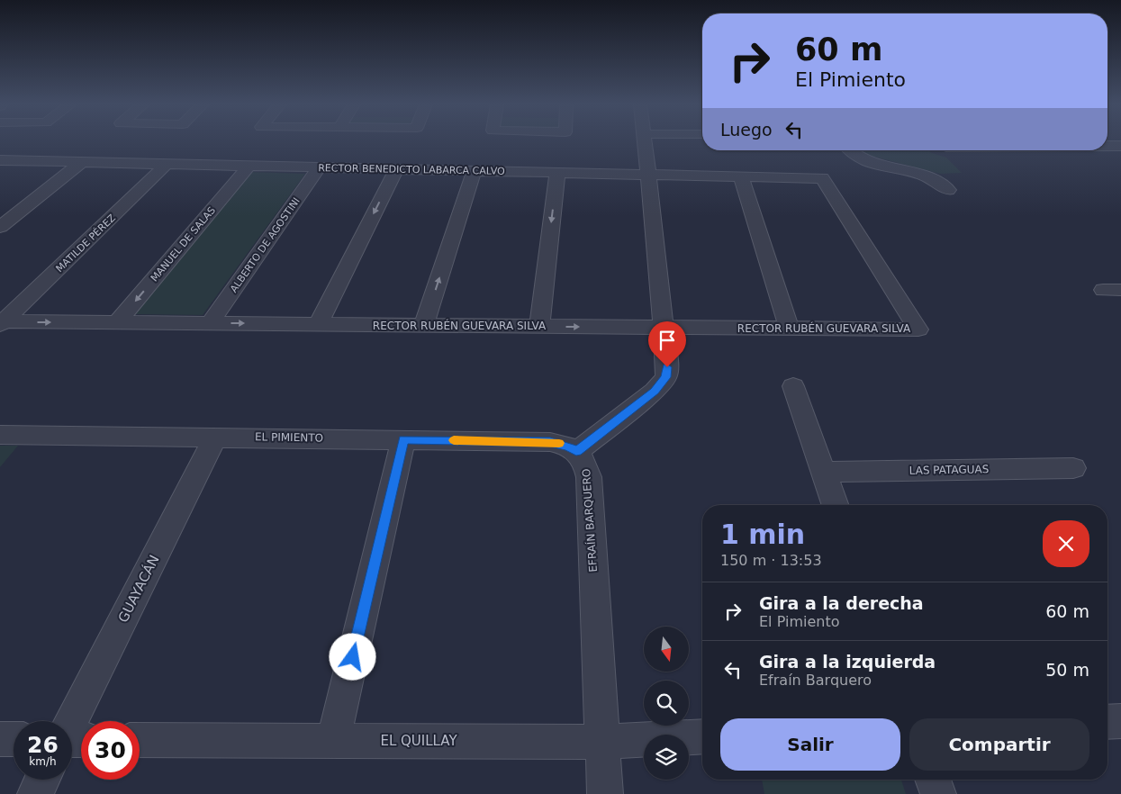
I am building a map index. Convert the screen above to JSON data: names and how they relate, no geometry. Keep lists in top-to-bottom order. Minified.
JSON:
{"streets":{"street":["RECTOR BENEDICTO LABARCA CALVO","MATILDE PÉREZ","MANUEL DE SALAS","ALBERTO DE AGOSTINI","RECTOR RUBÉN GUEVARA SILVA","EL PIMIENTO","LAS PATAGUAS","EFRAÍN BARQUERO","GUAYACÁN","EL QUILLAY"]},"crossings":[["RECTOR BENEDICTO LABARCA CALVO","MATILDE PÉREZ"],["RECTOR BENEDICTO LABARCA CALVO","MANUEL DE SALAS"],["RECTOR BENEDICTO LABARCA CALVO","ALBERTO DE AGOSTINI"],["RECTOR BENEDICTO LABARCA CALVO","RECTOR RUBÉN GUEVARA SILVA"],["MATILDE PÉREZ","RECTOR RUBÉN GUEVARA SILVA"],["MANUEL DE SALAS","RECTOR RUBÉN GUEVARA SILVA"],["ALBERTO DE AGOSTINI","RECTOR RUBÉN GUEVARA SILVA"],["EL PIMIENTO","EFRAÍN BARQUERO"],["EL PIMIENTO","GUAYACÁN"],["EFRAÍN BARQUERO","EL QUILLAY"]],"one_way":["RECTOR RUBÉN GUEVARA SILVA"],"north":"bottom","page":{"turn":["60 m","El Pimiento"],"then":"Luego","heading":["1 min","150 m · 13:53"],"list":[{"name":"Gira a la derecha","note":"El Pimiento","value":"60 m"},{"name":"Gira a la izquierda","note":"Efraín Barquero","value":"50 m"}],"buttons":["Salir","Compartir"],"speed":"26 km/h","limit":"30"}}
